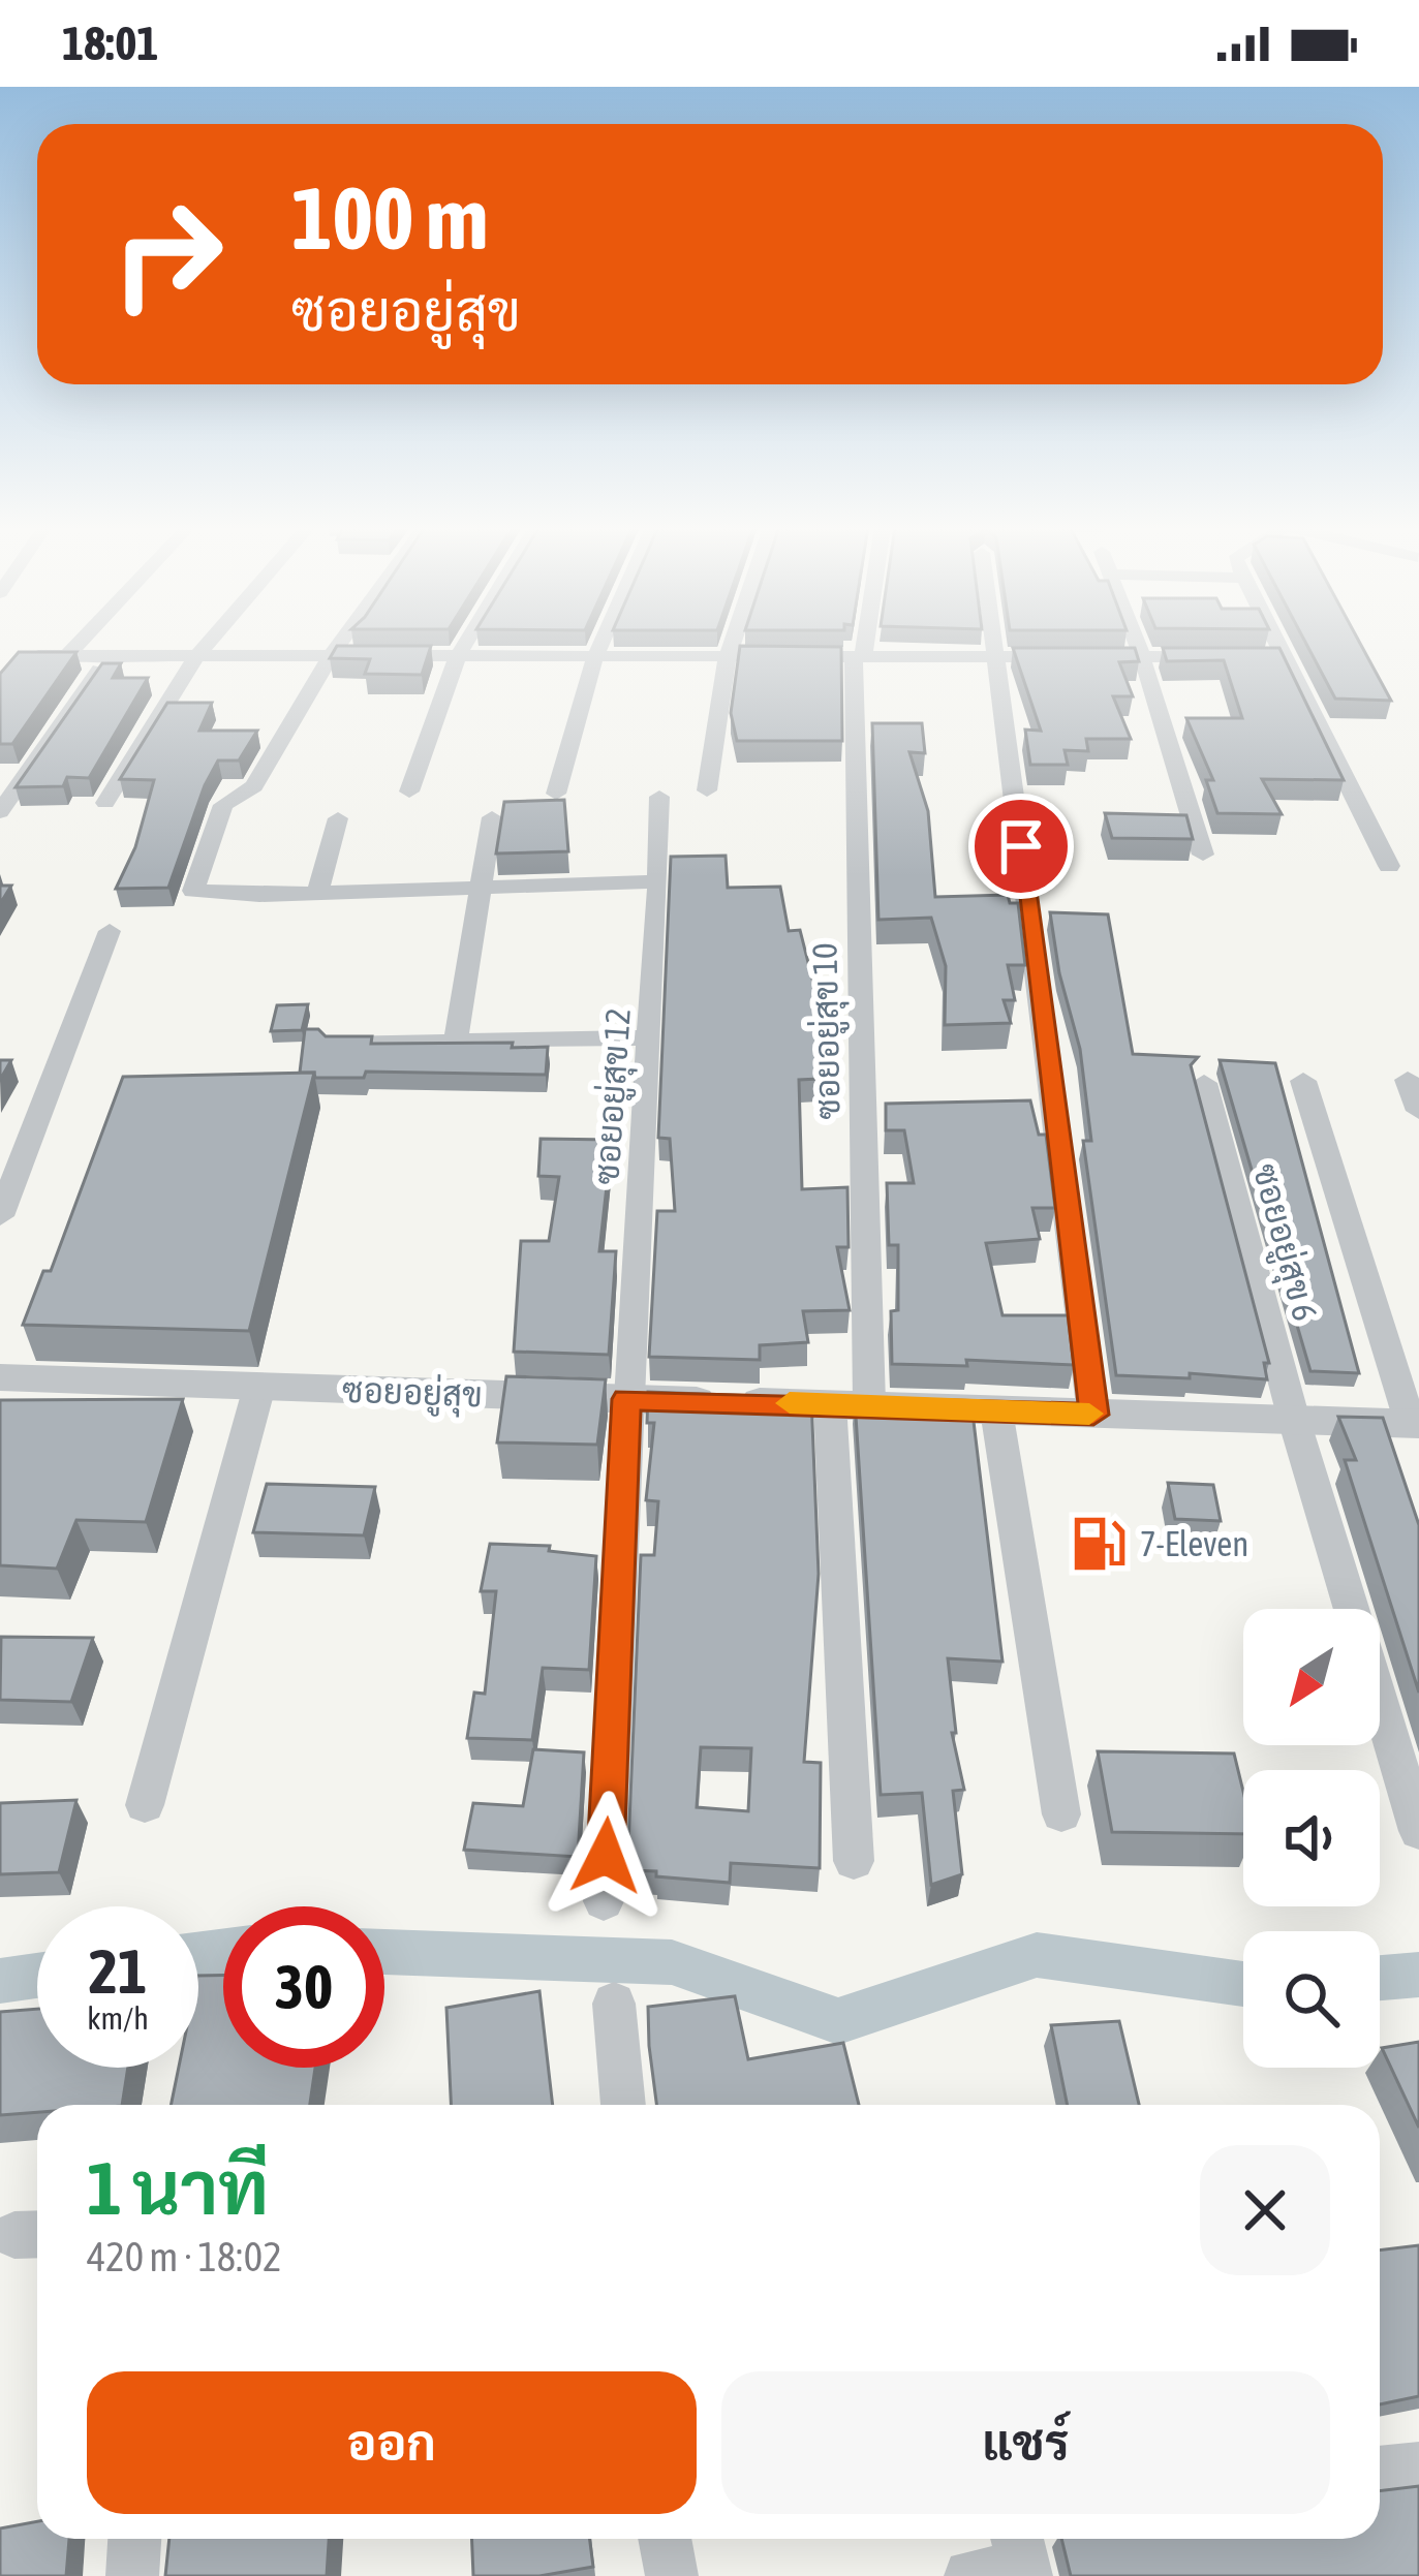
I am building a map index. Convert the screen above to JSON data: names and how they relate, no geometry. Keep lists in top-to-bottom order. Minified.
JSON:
{"streets":{"street":["ซอยอยู่สุข 10","ซอยอยู่สุข 12","ซอยอยู่สุข 6","ซอยอยู่สุข"]},"crossings":[["ซอยอยู่สุข 10","ซอยอยู่สุข"],["ซอยอยู่สุข 12","ซอยอยู่สุข"],["ซอยอยู่สุข 6","ซอยอยู่สุข"]],"places":{"fuel station":["7-Eleven"]},"north":"bottom left","page":{"status":"18:01","turn":["100 m","ซอยอยู่สุข"],"speed":"21 km/h","limit":"30","heading":["1 นาที","420 m · 18:02"],"buttons":["ออก","แชร์"]}}
